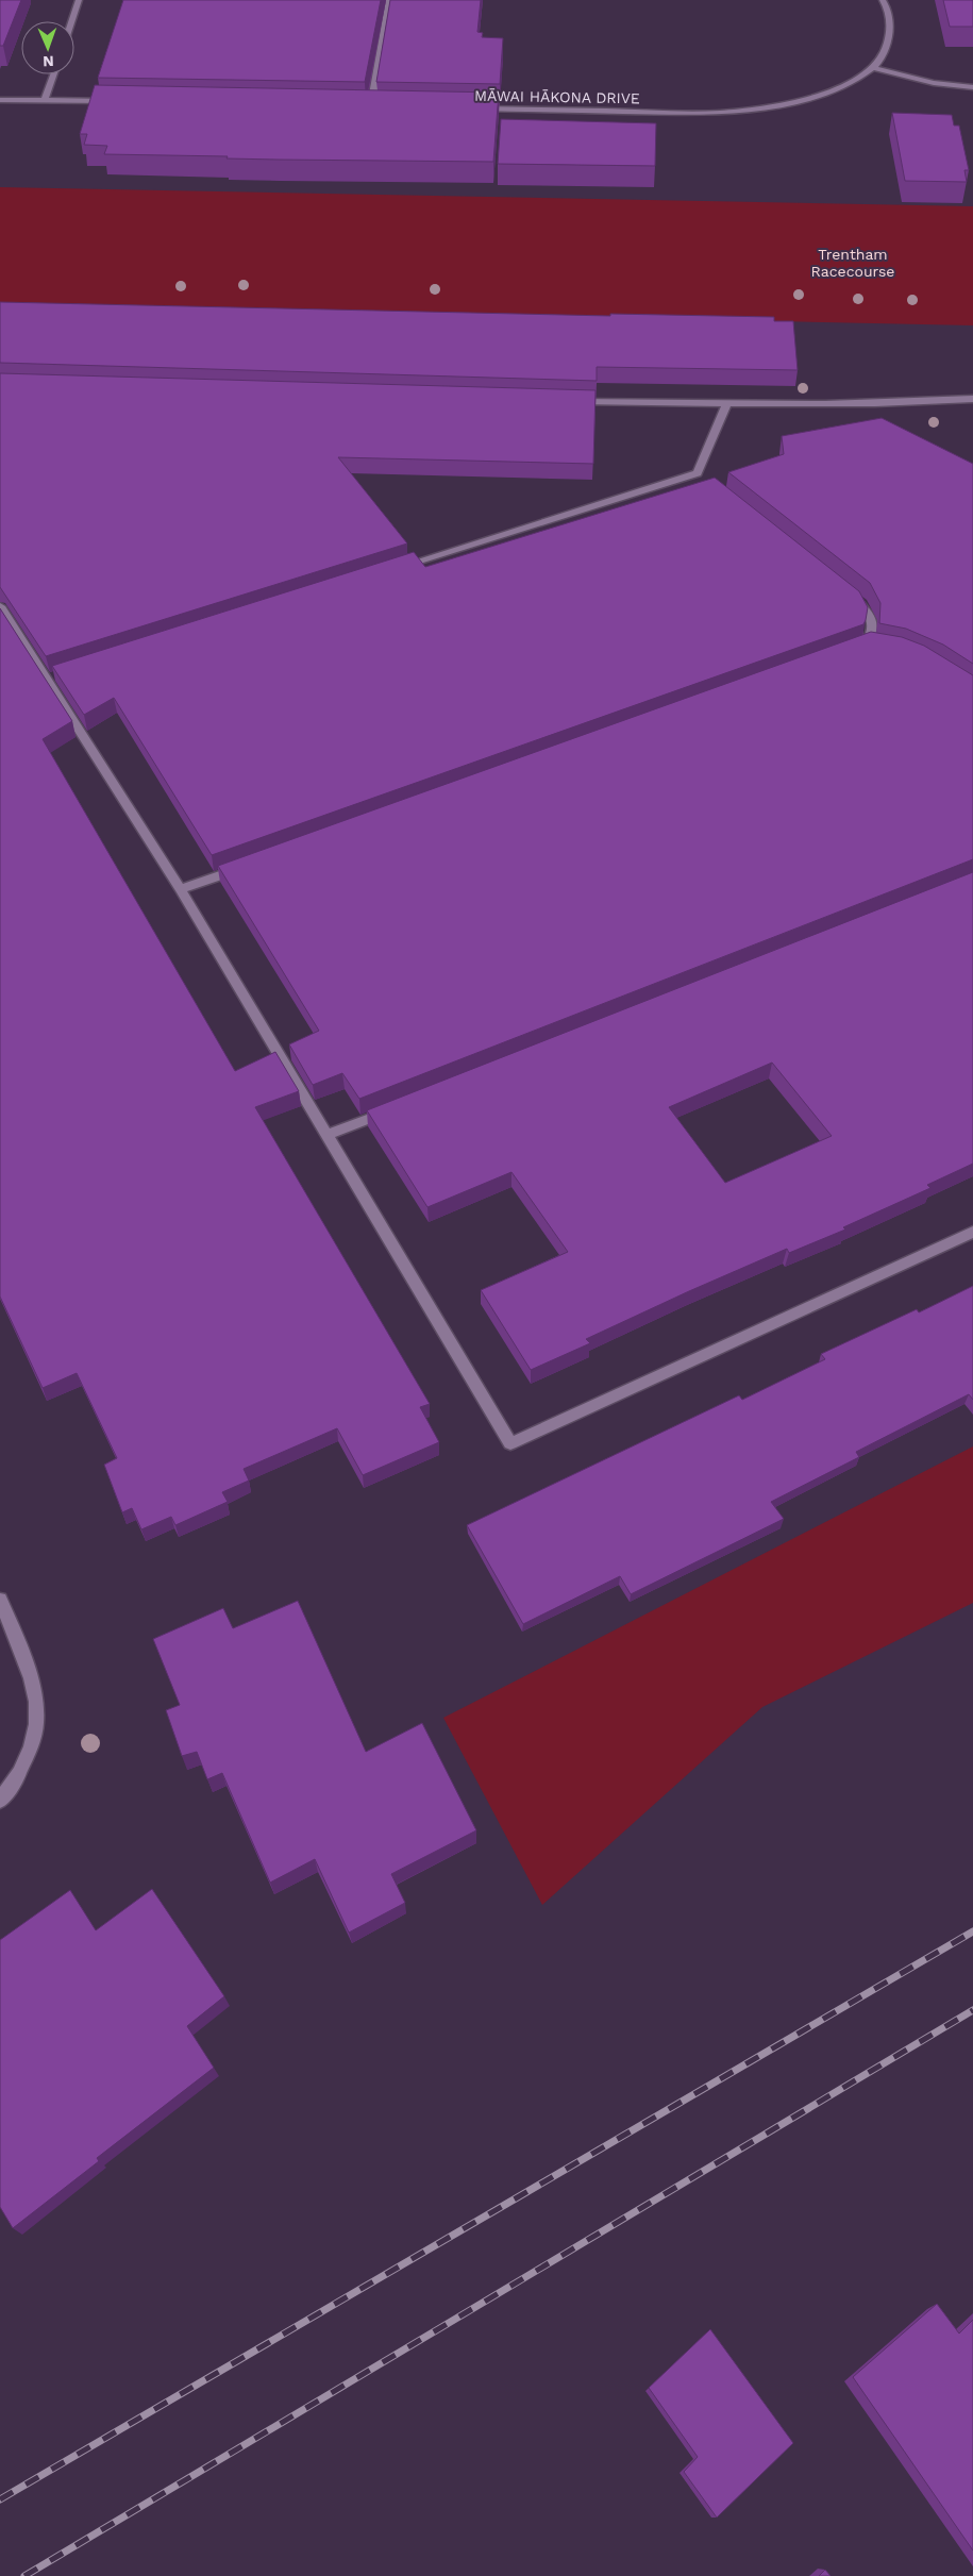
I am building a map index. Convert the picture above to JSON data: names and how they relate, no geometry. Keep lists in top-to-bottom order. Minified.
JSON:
{"streets":{"street":["MĀWAI HĀKONA DRIVE"]},"parks":["Trentham Racecourse"],"north":"bottom"}
